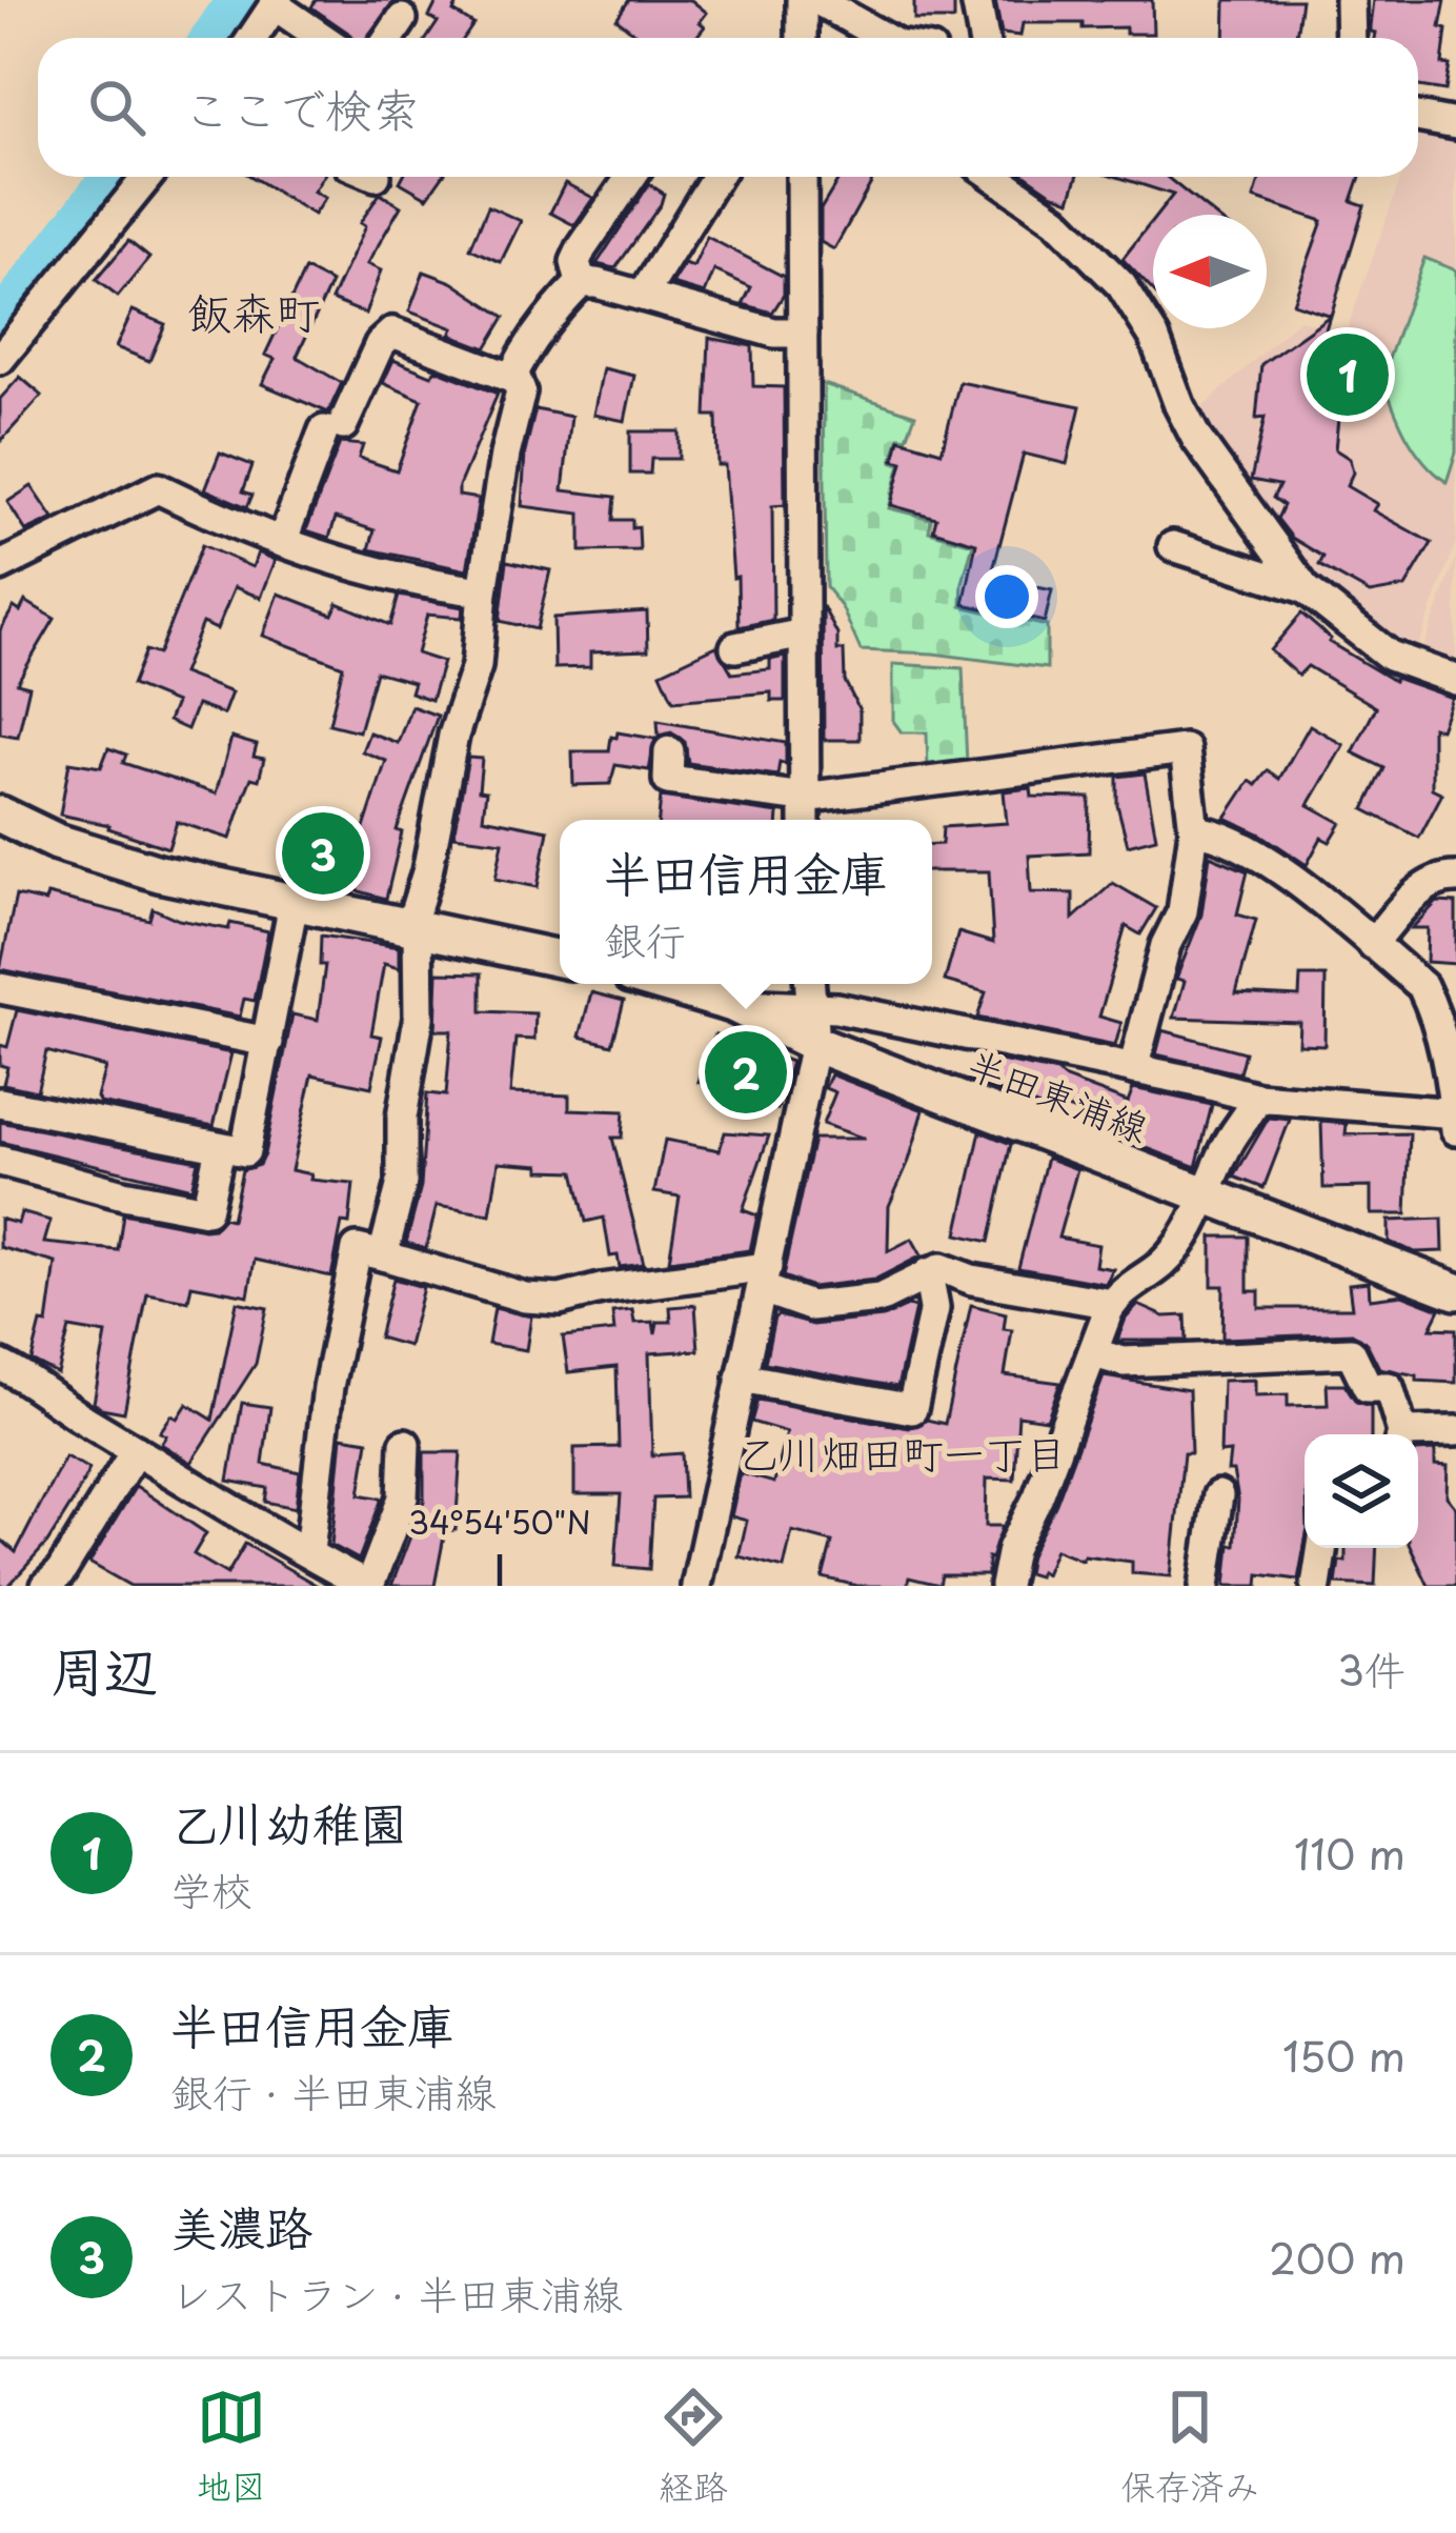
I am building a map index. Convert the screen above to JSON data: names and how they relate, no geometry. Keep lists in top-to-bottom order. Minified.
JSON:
{"streets":{"main road":["半田東浦線"]},"districts":["飯森町","乙川畑田町一丁目"],"north":"left","page":{"search":"ここで検索","pins":["1","3","2"],"popup":["半田信用金庫","銀行"],"heading":["周辺","3件"],"list":[{"mark":"1","name":"乙川幼稚園","note":"学校","value":"110 m"},{"mark":"2","name":"半田信用金庫","note":"銀行 · 半田東浦線","value":"150 m"},{"mark":"3","name":"美濃路","note":"レストラン · 半田東浦線","value":"200 m"}],"nav":["地図","経路","保存済み"]},"coordinates":["34°54'50\"N"]}
